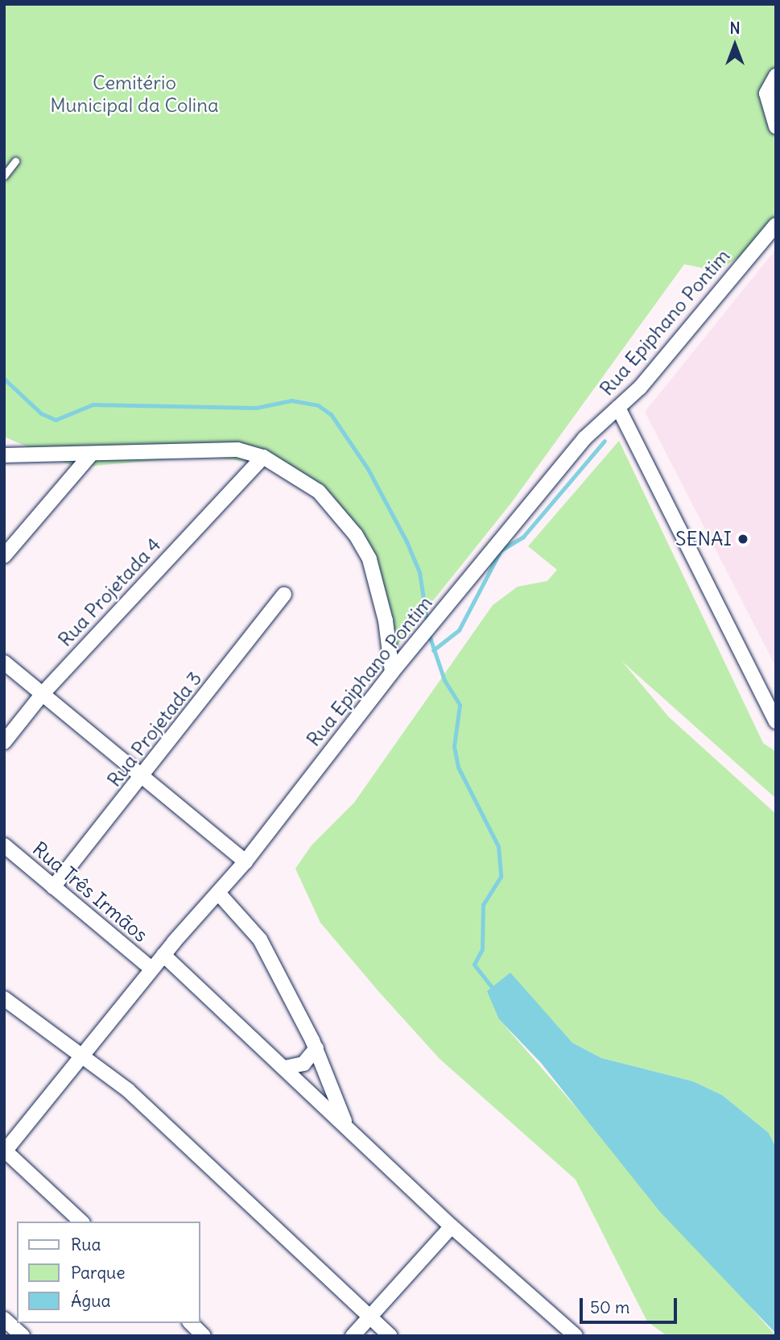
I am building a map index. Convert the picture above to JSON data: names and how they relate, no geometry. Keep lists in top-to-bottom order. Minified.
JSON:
{"streets":{"street":["Rua Epiphano Pontim","Rua Projetada 4","Rua Projetada 3","Rua Três Irmãos"]},"crossings":[["Rua Epiphano Pontim","Rua Três Irmãos"],["Rua Projetada 3","Rua Três Irmãos"]],"parks":["Cemitério Municipal da Colina"],"places":["SENAI"],"legend":["Rua","Parque","Água"],"scale_bar":"50 m","north":"top"}
